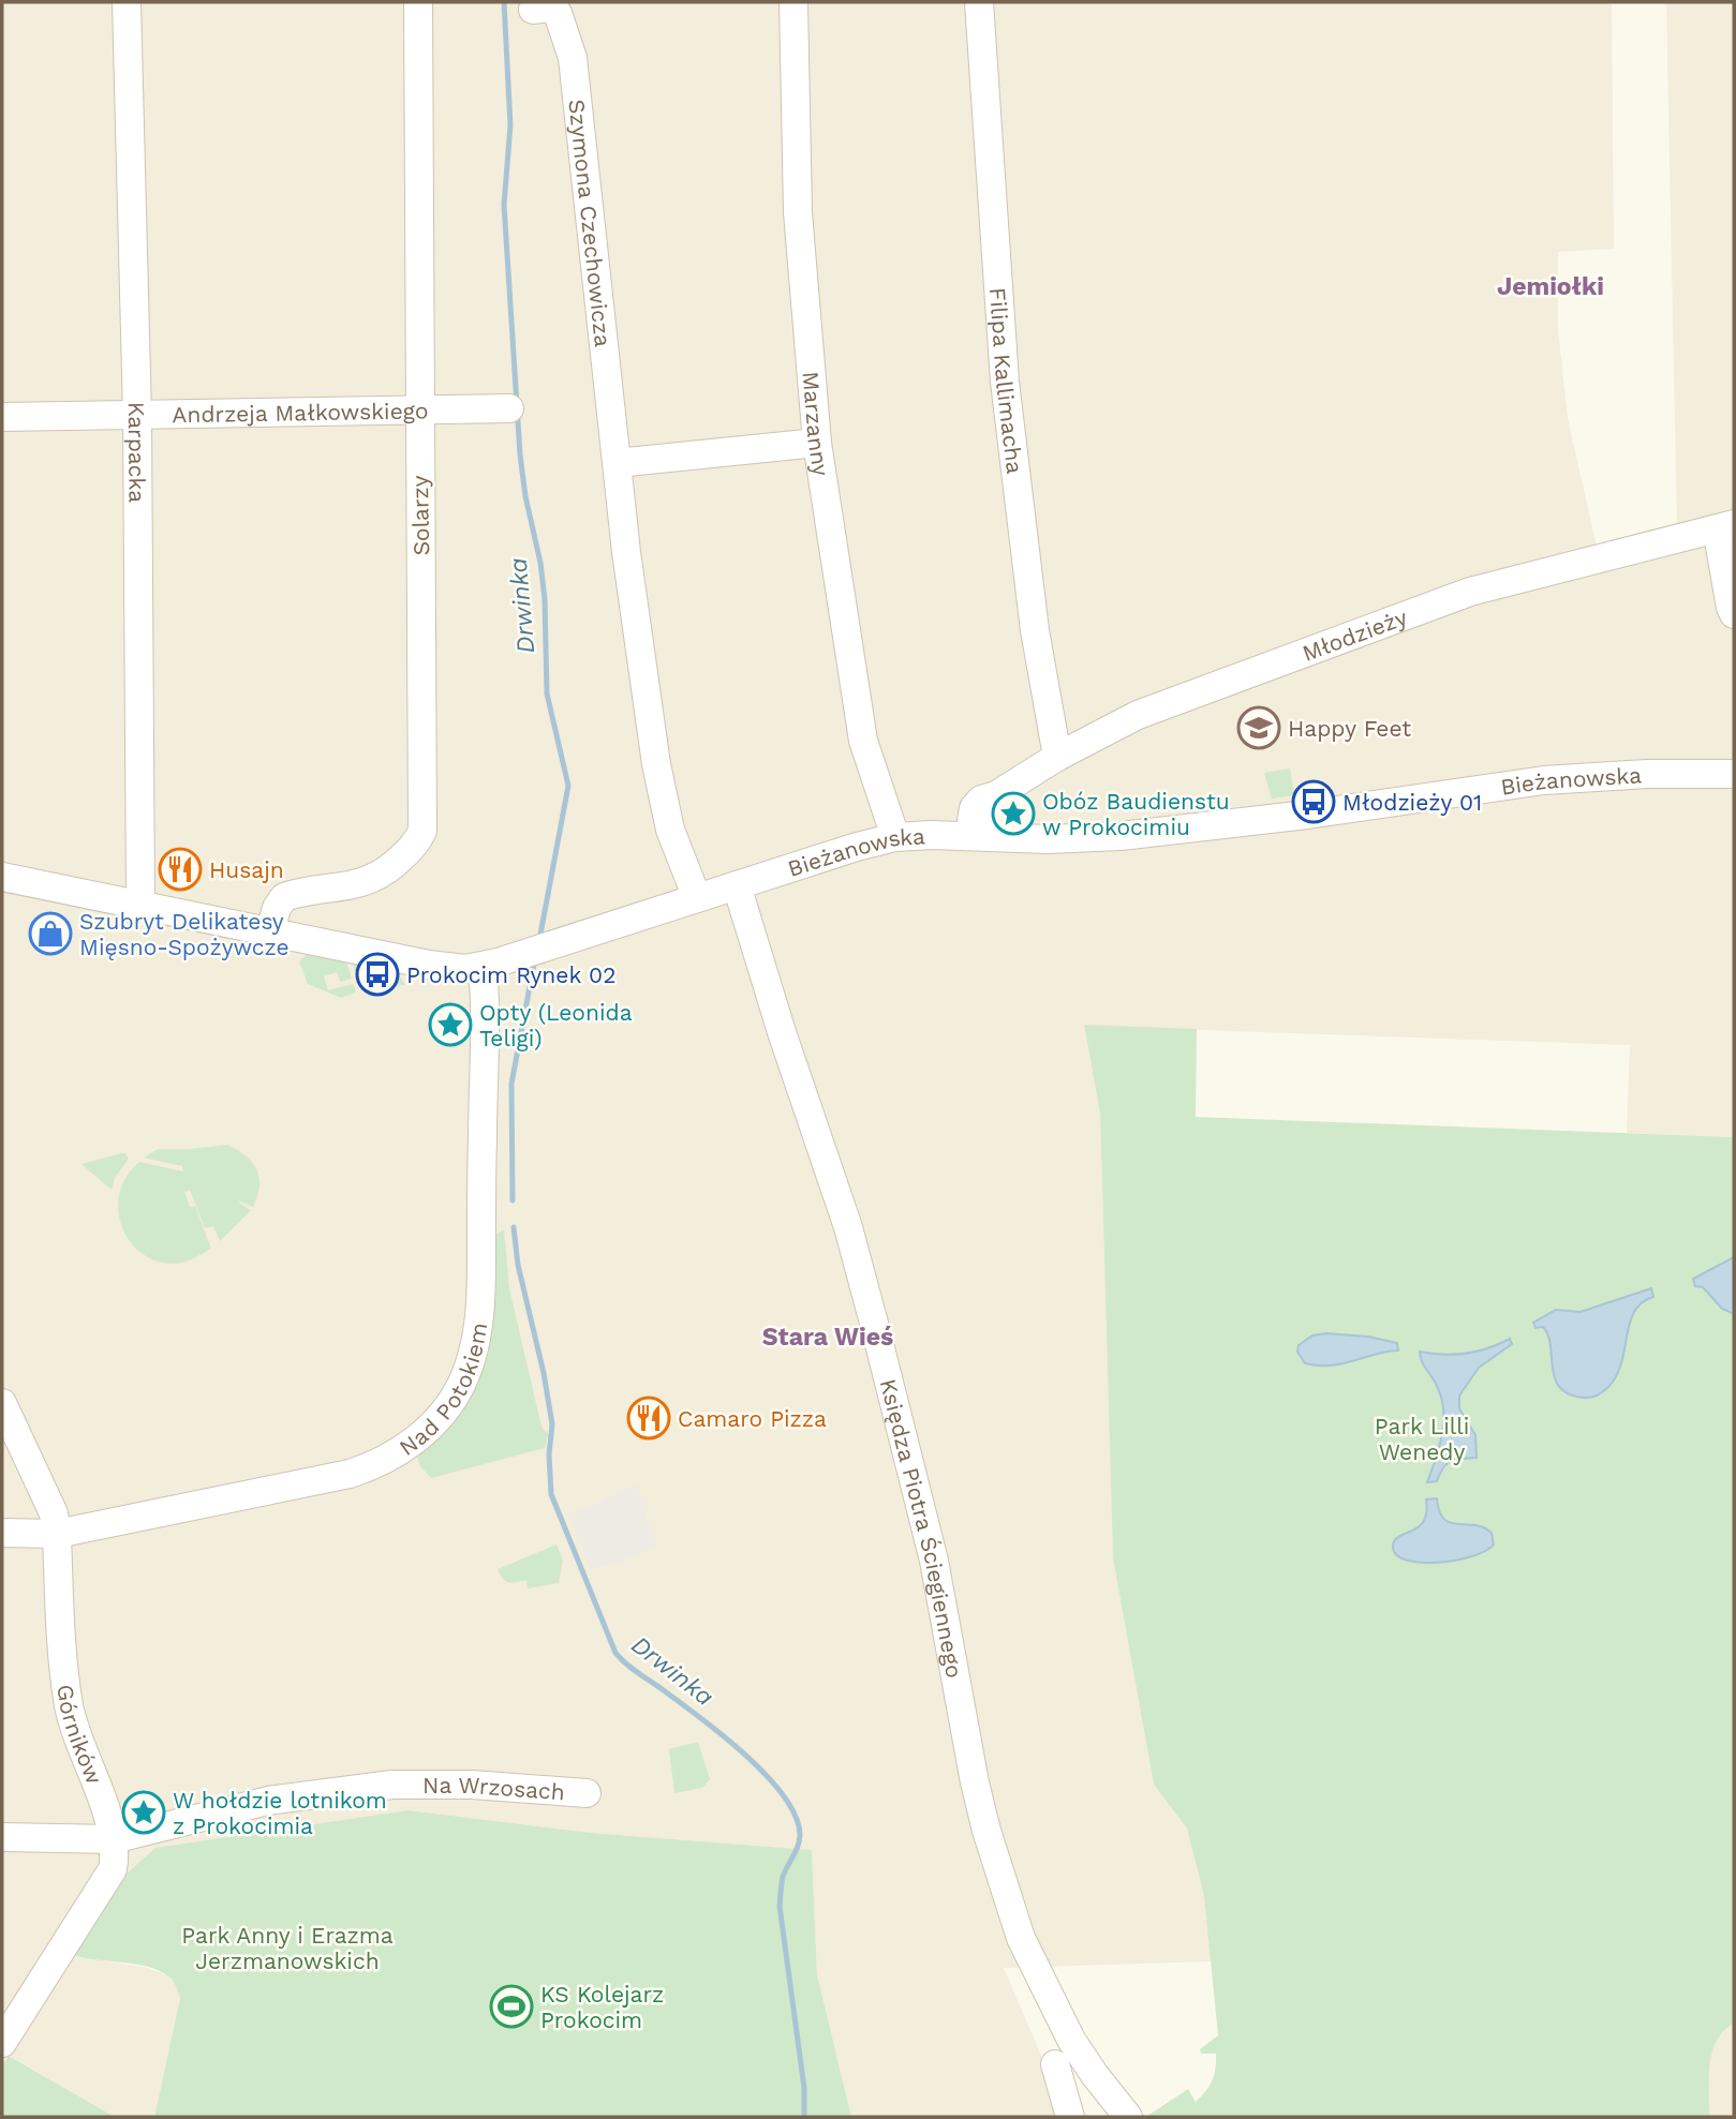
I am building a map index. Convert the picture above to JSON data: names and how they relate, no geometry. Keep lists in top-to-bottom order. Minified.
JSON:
{"streets":{"street":["Szymona Czechowicza","Filipa Kallimacha","Andrzeja Małkowskiego","Marzanny","Karpacka","Solarzy","Młodzieży","Bieżanowska","Nad Potokiem","Księdza Piotra Ściegiennego","Górników","Na Wrzosach"]},"crossings":[["Szymona Czechowicza","Bieżanowska"],["Filipa Kallimacha","Młodzieży"],["Andrzeja Małkowskiego","Karpacka"],["Andrzeja Małkowskiego","Solarzy"],["Marzanny","Bieżanowska"],["Karpacka","Bieżanowska"],["Solarzy","Bieżanowska"],["Młodzieży","Bieżanowska"],["Bieżanowska","Nad Potokiem"],["Bieżanowska","Księdza Piotra Ściegiennego"],["Nad Potokiem","Górników"],["Górników","Na Wrzosach"]],"districts":["Jemiołki","Stara Wieś"],"water":["Drwinka"],"parks":["Park Lilli Wenedy","Park Anny i Erazma Jerzmanowskich"],"places":{"school or university":["Happy Feet"],"bus stop":["Młodzieży 01","Prokocim Rynek 02"],"place":["Obóz Baudienstu w Prokocimiu","Opty (Leonida Teligi)","W hołdzie lotnikom z Prokocimia"],"restaurant":["Husajn","Camaro Pizza"],"shop":["Szubryt Delikatesy Mięsno-Spożywcze"],"sports":["KS Kolejarz Prokocim"]}}
